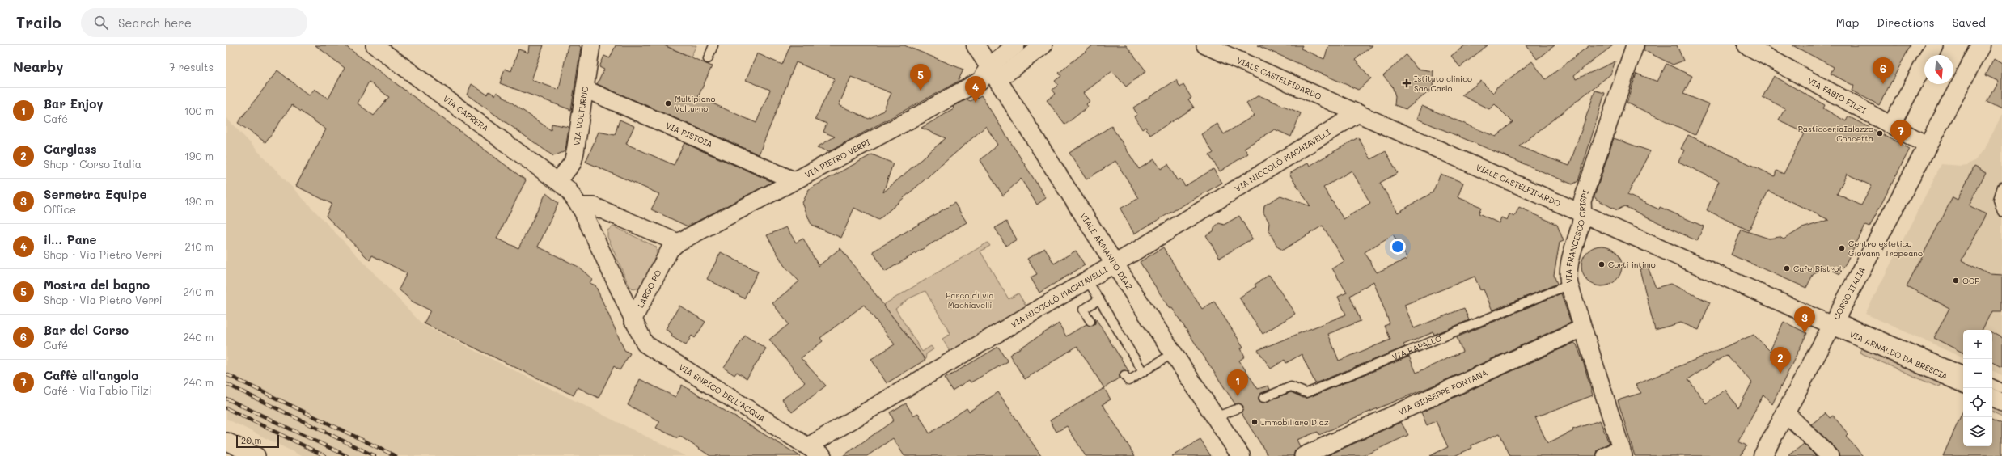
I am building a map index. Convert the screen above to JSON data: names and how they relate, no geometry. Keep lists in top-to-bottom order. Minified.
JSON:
{"streets":{"main road":["VIALE ARMANDO DIAZ","CORSO ITALIA"],"street":["VIALE CASTELFIDARDO","VIA FABIO FILZI","VIA CAPRERA","VIA VOLTURNO","VIA PISTOIA","VIA PIETRO VERRI","VIA NICCOLÒ MACHIAVELLI","VIA FRANCESCO CRISPI","LARGO PO","VIA ARNALDO DA BRESCIA","VIA GIUSEPPE FONTANA","VIA ENRICO DELL'ACQUA"],"lane":["VIA RAPALLO"]},"crossings":[["VIALE CASTELFIDARDO","VIA NICCOLÒ MACHIAVELLI"],["VIALE CASTELFIDARDO","VIA FRANCESCO CRISPI"],["VIALE CASTELFIDARDO","CORSO ITALIA"],["VIALE CASTELFIDARDO","VIA ARNALDO DA BRESCIA"],["VIA FABIO FILZI","CORSO ITALIA"],["VIA CAPRERA","VIA VOLTURNO"],["VIA CAPRERA","LARGO PO"],["VIA VOLTURNO","VIA PISTOIA"],["VIA VOLTURNO","LARGO PO"],["VIA PISTOIA","VIA PIETRO VERRI"],["VIA PIETRO VERRI","VIALE ARMANDO DIAZ"],["VIA PIETRO VERRI","LARGO PO"],["VIA NICCOLÒ MACHIAVELLI","VIALE ARMANDO DIAZ"],["VIA NICCOLÒ MACHIAVELLI","VIA ENRICO DELL'ACQUA"],["VIA FRANCESCO CRISPI","VIA RAPALLO"],["VIA FRANCESCO CRISPI","VIA GIUSEPPE FONTANA"],["LARGO PO","VIA ENRICO DELL'ACQUA"],["CORSO ITALIA","VIA ARNALDO DA BRESCIA"]],"parks":["Parco di via Machiavelli"],"places":{"health":["Istituto clinico San Carlo"],"other":["Multipiano Volturno","PasticceriaIalazzo Concetta","Centro estetico Giovanni Tropeano","Corti intimo","Cafe Bistrot","OGP","Immobiliare Diaz"]},"scale_bar":"20 m","north":"bottom","page":{"header":"Trailo","search":"Search here","nav":["Map","Directions","Saved"],"heading":["Nearby","7 results"],"pins":["6","5","4","7","3","2","1"],"list":[{"mark":"1","name":"Bar Enjoy","note":"Café","value":"100 m"},{"mark":"2","name":"Carglass","note":"Shop · Corso Italia","value":"190 m"},{"mark":"3","name":"Sermetra Equipe","note":"Office","value":"190 m"},{"mark":"4","name":"il... Pane","note":"Shop · Via Pietro Verri","value":"210 m"},{"mark":"5","name":"Mostra del bagno","note":"Shop · Via Pietro Verri","value":"240 m"},{"mark":"6","name":"Bar del Corso","note":"Café","value":"240 m"},{"mark":"7","name":"Caffè all'angolo","note":"Café · Via Fabio Filzi","value":"240 m"}],"map_buttons":["+","−"],"scale":"20 m"}}
